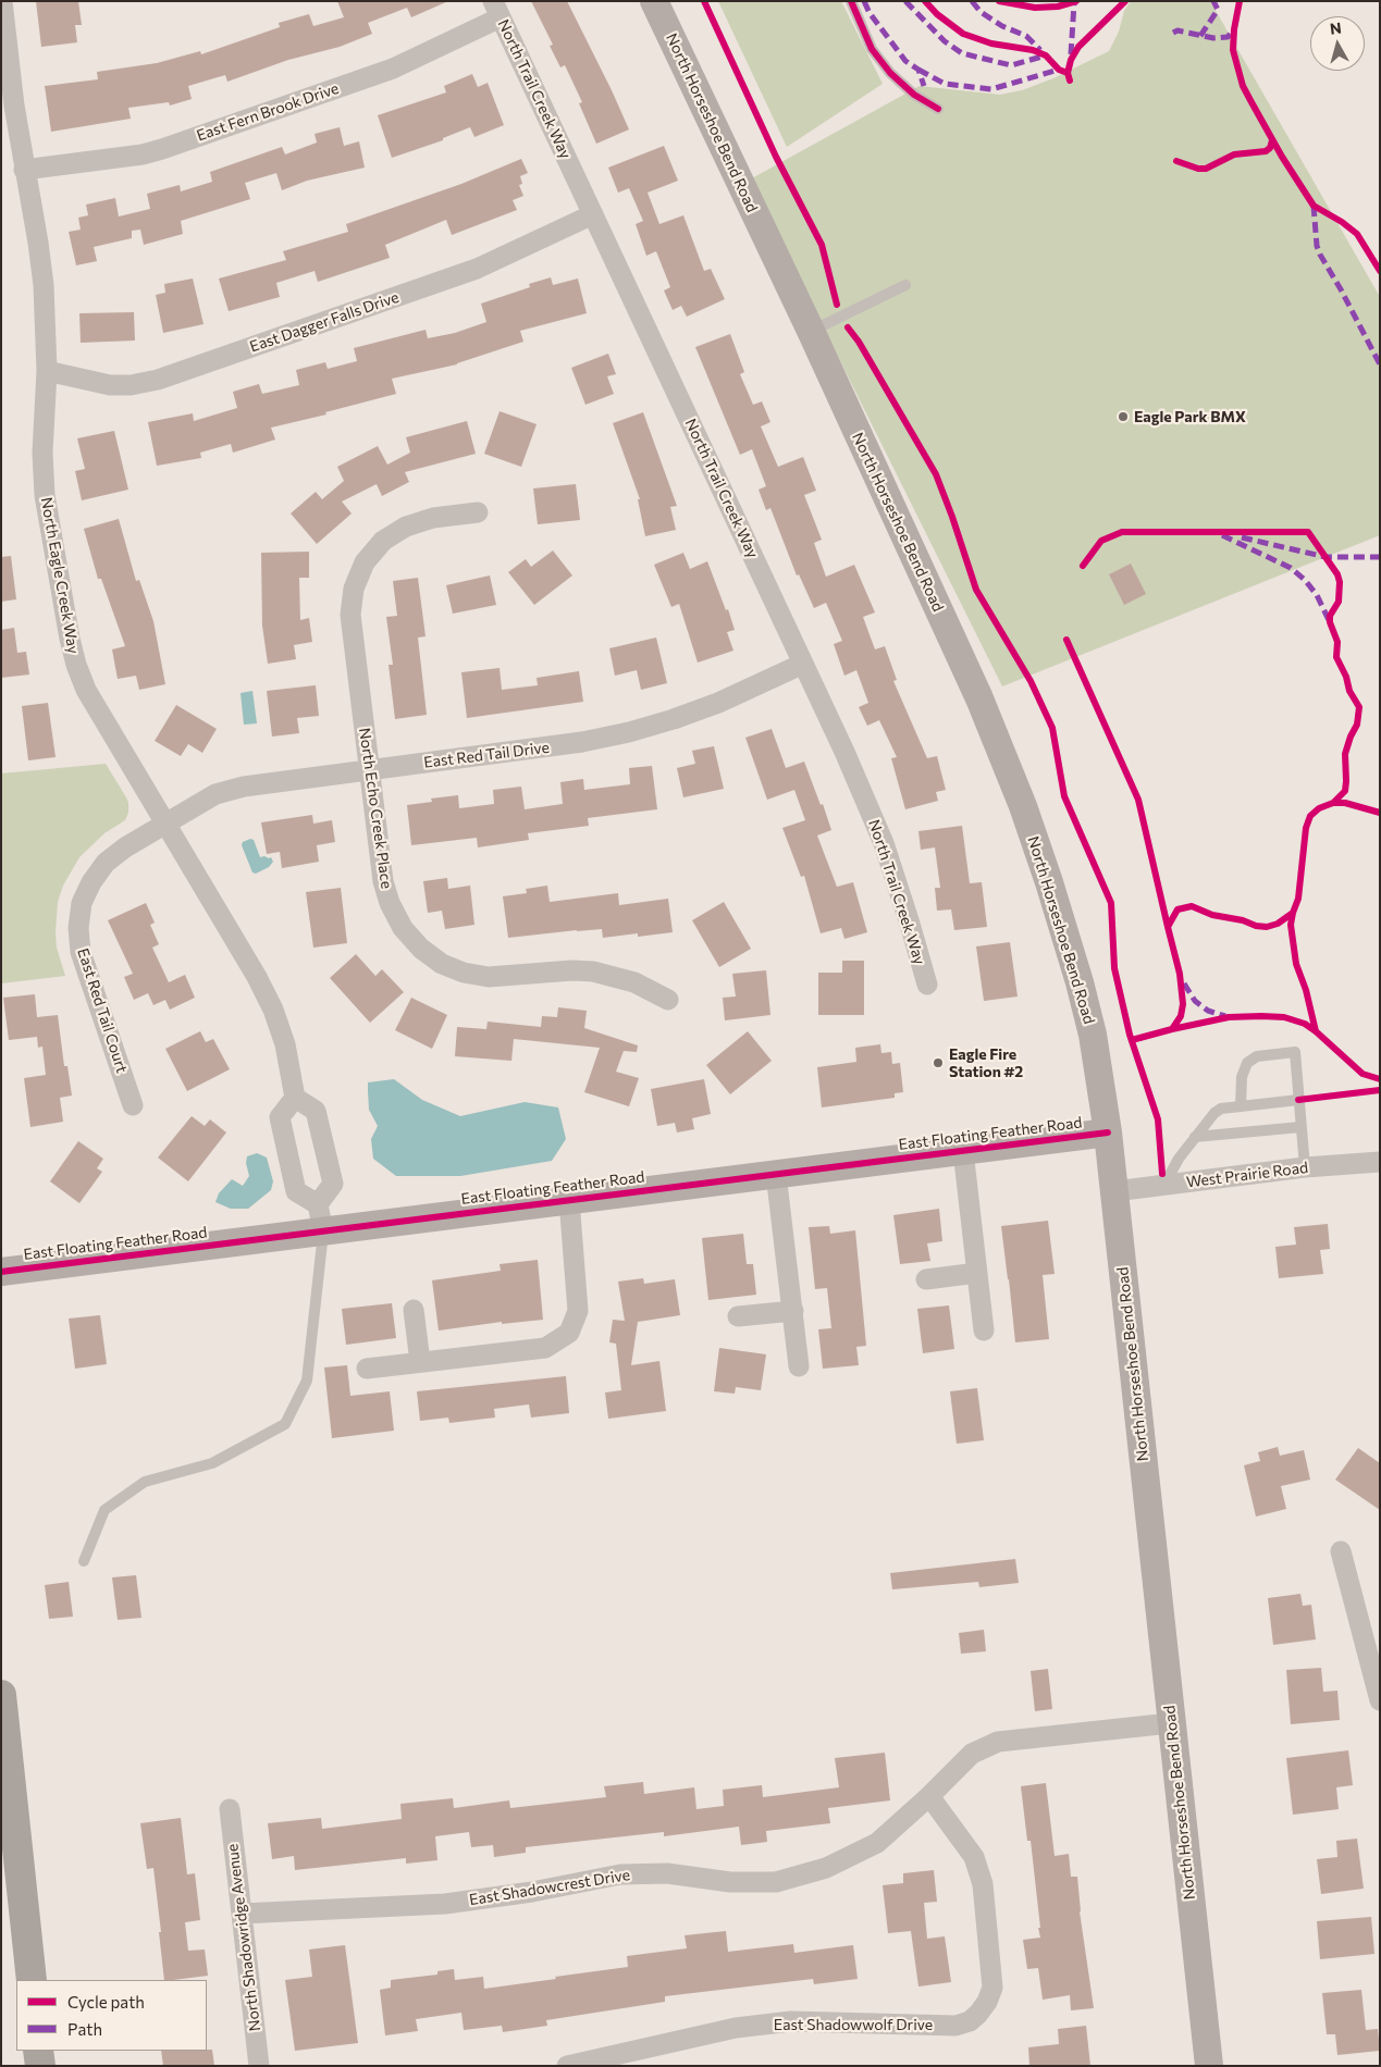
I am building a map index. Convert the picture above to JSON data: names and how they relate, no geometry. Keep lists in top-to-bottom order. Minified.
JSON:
{"streets":{"street":["North Trail Creek Way","East Fern Brook Drive","North Horseshoe Bend Road","East Dagger Falls Drive","North Eagle Creek Way","East Red Tail Drive","North Echo Creek Place","East Red Tail Court","East Floating Feather Road","West Prairie Road","East Shadowcrest Drive","North Shadowridge Avenue","East Shadowwolf Drive"]},"crossings":[["North Trail Creek Way","East Fern Brook Drive"],["North Trail Creek Way","East Dagger Falls Drive"],["North Trail Creek Way","East Red Tail Drive"],["East Fern Brook Drive","North Eagle Creek Way"],["North Horseshoe Bend Road","East Floating Feather Road"],["North Horseshoe Bend Road","West Prairie Road"],["North Horseshoe Bend Road","East Shadowcrest Drive"],["East Dagger Falls Drive","North Eagle Creek Way"],["North Eagle Creek Way","East Red Tail Drive"],["North Eagle Creek Way","East Red Tail Court"],["East Red Tail Drive","North Echo Creek Place"],["East Red Tail Drive","East Red Tail Court"],["East Shadowcrest Drive","North Shadowridge Avenue"],["East Shadowcrest Drive","East Shadowwolf Drive"]],"places":["Eagle Park BMX","Eagle Fire Station #2"],"legend":["Cycle path","Path"],"north":"top"}
